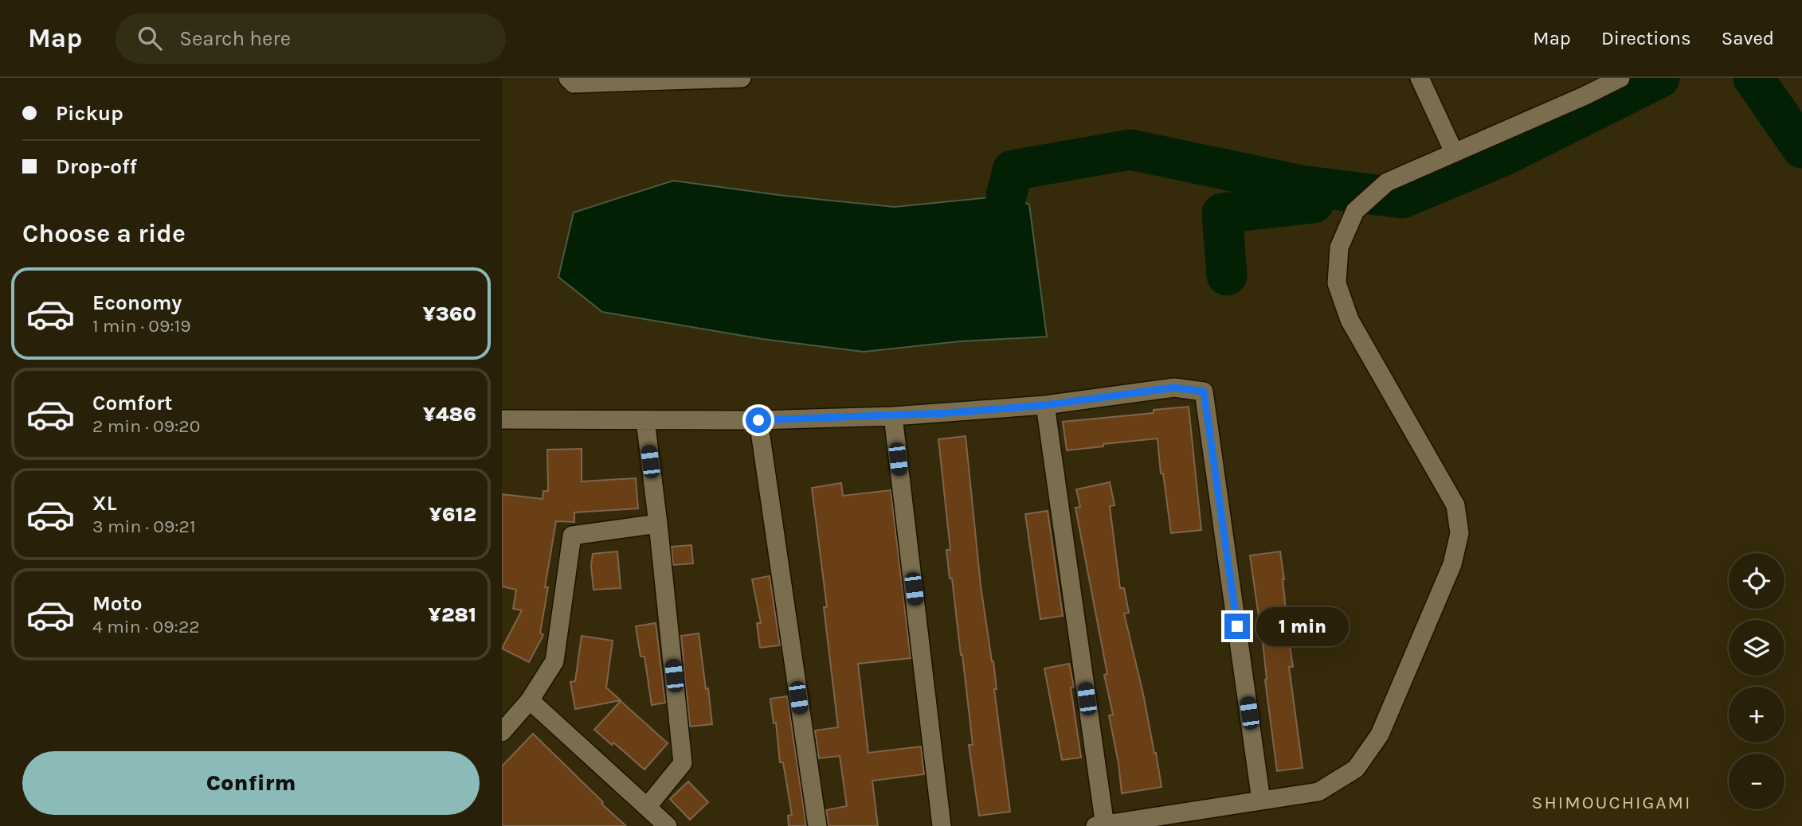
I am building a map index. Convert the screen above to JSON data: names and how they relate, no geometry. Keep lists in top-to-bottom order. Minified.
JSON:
{"districts":["SHIMOUCHIGAMI"],"page":{"header":"Map","search":"Search here","nav":["Map","Directions","Saved"],"banner":["Pickup","Drop-off"],"heading":"Choose a ride","list":[{"name":"Economy","note":"1 min · 09:19","value":"¥360"},{"name":"Comfort","note":"2 min · 09:20","value":"¥486"},{"name":"XL","note":"3 min · 09:21","value":"¥612"},{"name":"Moto","note":"4 min · 09:22","value":"¥281"}],"map_buttons":["+","−"],"bubble":"1 min","buttons":"Confirm"}}
